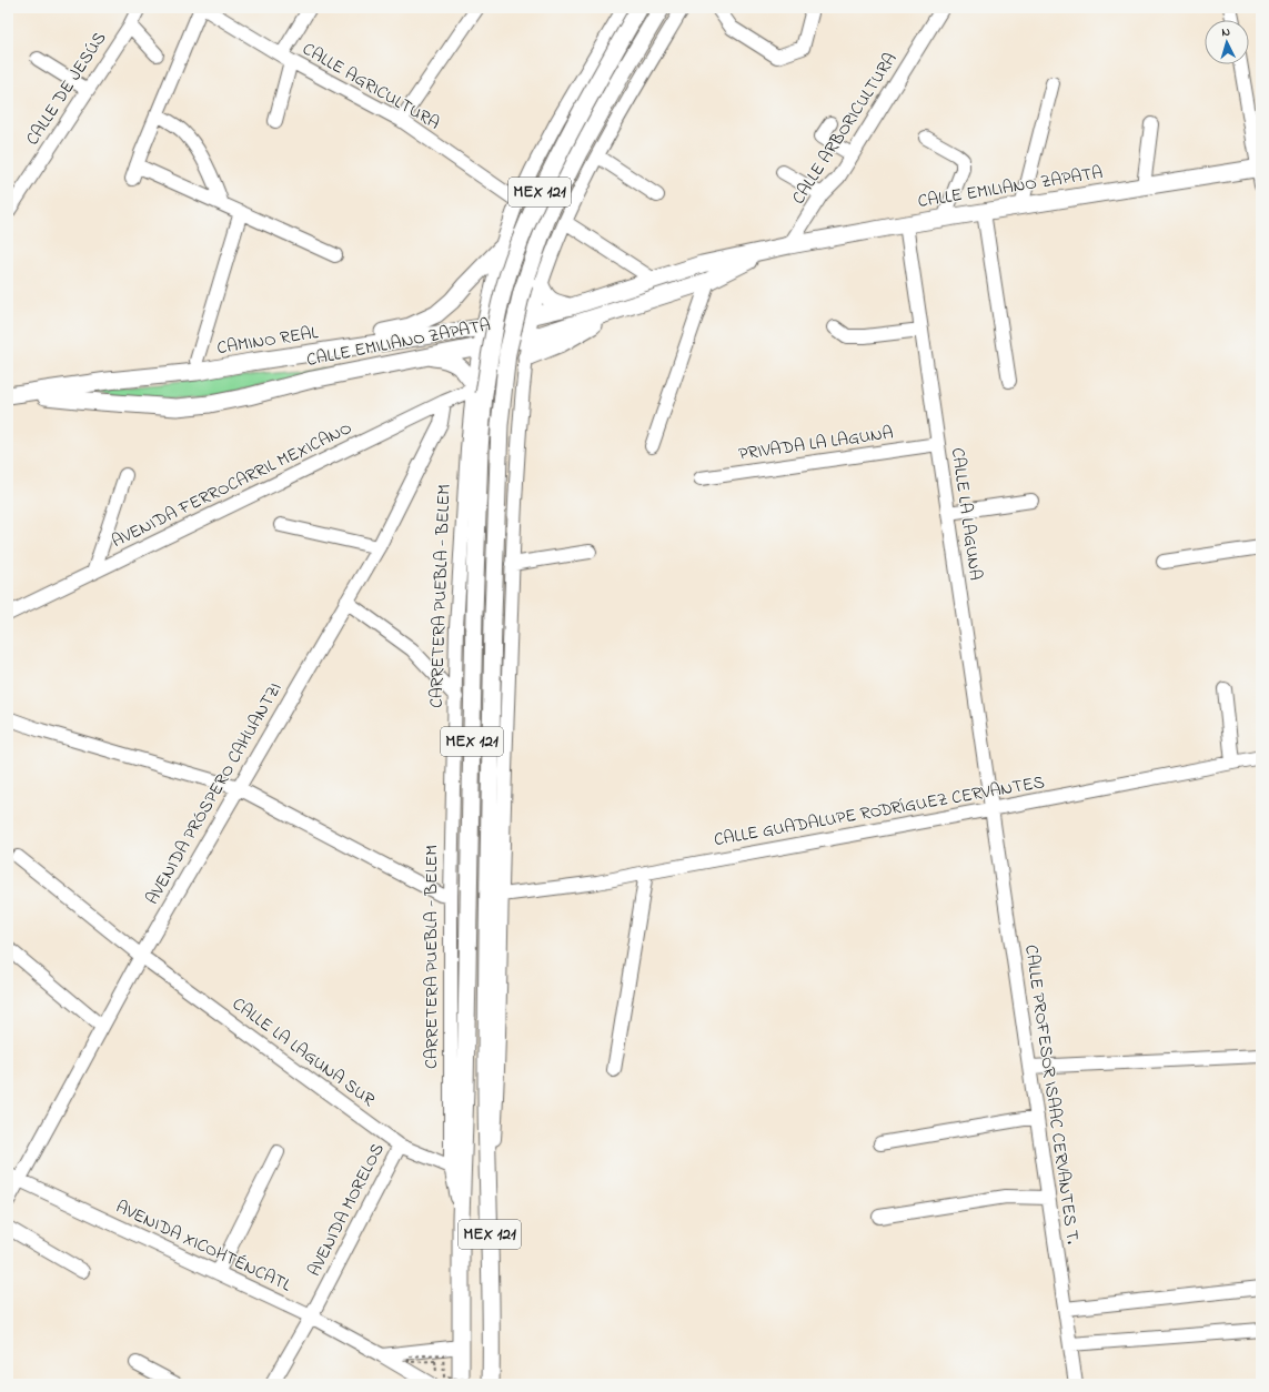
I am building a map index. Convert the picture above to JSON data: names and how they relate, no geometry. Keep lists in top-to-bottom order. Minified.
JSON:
{"streets":{"main road":["CALLE EMILIANO ZAPATA","MEX 121","CAMINO REAL","CARRETERA PUEBLA - BELEM"],"street":["CALLE AGRICULTURA","CALLE DE JESÚS","CALLE ARBORICULTURA","PRIVADA LA LAGUNA","AVENIDA FERROCARRIL MEXICANO","CALLE LA LAGUNA","AVENIDA PRÓSPERO CAHUANTZI","CALLE GUADALUPE RODRÍGUEZ CERVANTES","CALLE LA LAGUNA SUR","CALLE PROFESOR ISAAC CERVANTES T.","AVENIDA MORELOS","AVENIDA XICOHTÉNCATL"]},"crossings":[["CALLE AGRICULTURA","CARRETERA PUEBLA - BELEM"],["CALLE ARBORICULTURA","CALLE EMILIANO ZAPATA"],["CALLE EMILIANO ZAPATA","CAMINO REAL"],["CALLE EMILIANO ZAPATA","CALLE LA LAGUNA"],["CALLE EMILIANO ZAPATA","CARRETERA PUEBLA - BELEM"],["CAMINO REAL","CARRETERA PUEBLA - BELEM"],["PRIVADA LA LAGUNA","CALLE LA LAGUNA"],["AVENIDA FERROCARRIL MEXICANO","CARRETERA PUEBLA - BELEM"],["AVENIDA FERROCARRIL MEXICANO","AVENIDA PRÓSPERO CAHUANTZI"],["CALLE LA LAGUNA","CALLE GUADALUPE RODRÍGUEZ CERVANTES"],["CALLE LA LAGUNA","CALLE PROFESOR ISAAC CERVANTES T."],["CARRETERA PUEBLA - BELEM","CALLE LA LAGUNA SUR"],["AVENIDA PRÓSPERO CAHUANTZI","CALLE LA LAGUNA SUR"],["AVENIDA PRÓSPERO CAHUANTZI","AVENIDA XICOHTÉNCATL"],["CALLE GUADALUPE RODRÍGUEZ CERVANTES","CALLE PROFESOR ISAAC CERVANTES T."],["CALLE LA LAGUNA SUR","AVENIDA MORELOS"],["AVENIDA MORELOS","AVENIDA XICOHTÉNCATL"]],"north":"top"}
